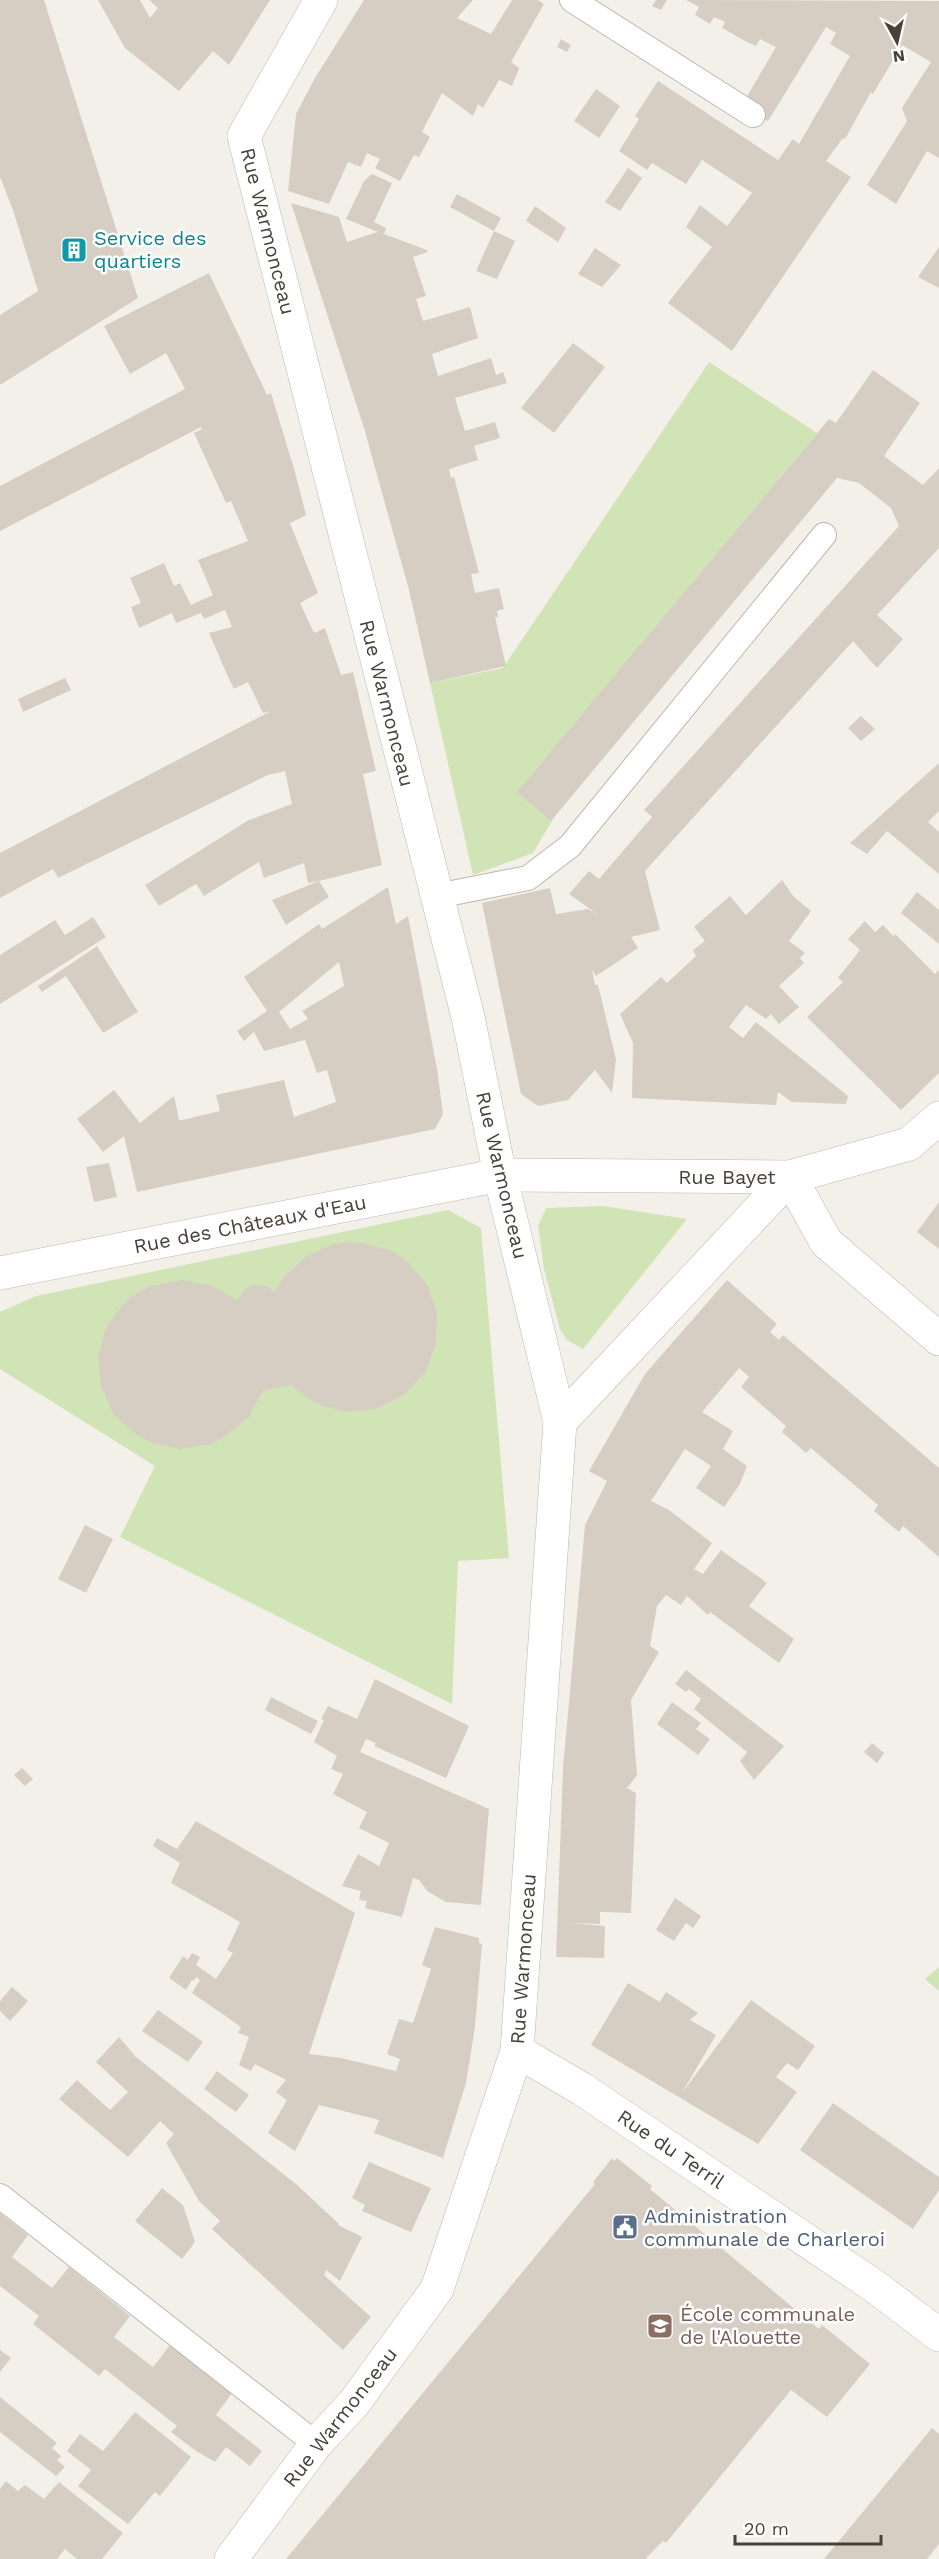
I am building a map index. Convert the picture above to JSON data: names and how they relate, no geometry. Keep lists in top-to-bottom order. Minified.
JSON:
{"streets":{"street":["Rue Warmonceau","Rue Bayet","Rue des Châteaux d'Eau","Rue du Terril"]},"crossings":[["Rue Warmonceau","Rue Bayet"],["Rue Warmonceau","Rue des Châteaux d'Eau"],["Rue Warmonceau","Rue du Terril"],["Rue Bayet","Rue des Châteaux d'Eau"]],"places":{"building":["Service des quartiers"],"public building":["Administration communale de Charleroi"],"school or university":["École communale de l'Alouette"]},"scale_bar":"20 m","north":"bottom"}
